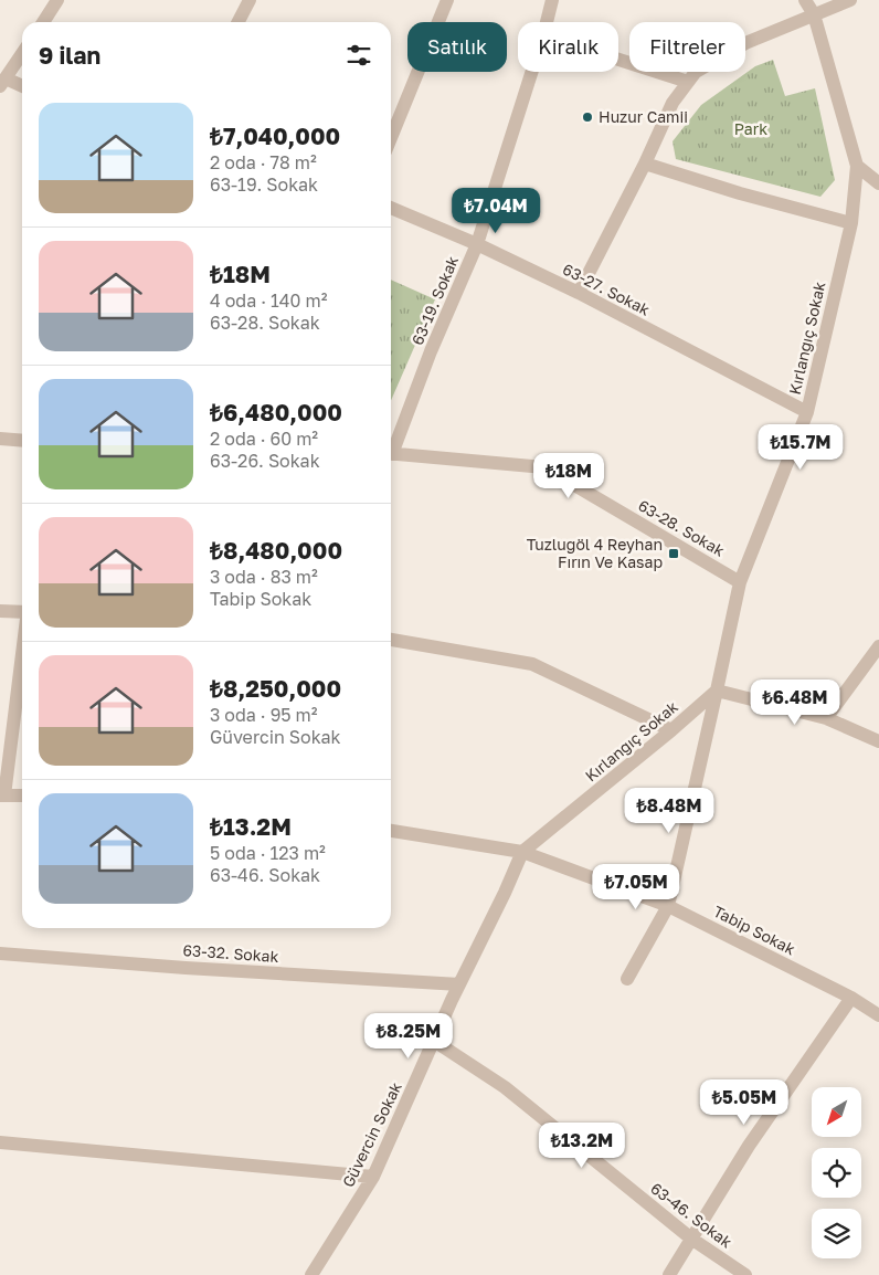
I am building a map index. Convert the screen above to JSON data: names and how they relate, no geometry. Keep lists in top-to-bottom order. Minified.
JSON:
{"streets":{"street":["63-27. Sokak","63-19. Sokak","Kırlangıç Sokak","63-28. Sokak","Tabip Sokak","63-32. Sokak","Güvercin Sokak","63-46. Sokak"]},"crossings":[["63-27. Sokak","63-19. Sokak"],["63-27. Sokak","Kırlangıç Sokak"],["Kırlangıç Sokak","63-28. Sokak"],["Kırlangıç Sokak","Tabip Sokak"],["Kırlangıç Sokak","Güvercin Sokak"],["Tabip Sokak","Güvercin Sokak"],["63-32. Sokak","Güvercin Sokak"],["Güvercin Sokak","63-46. Sokak"]],"parks":["Park"],"places":{"other":["Huzur Camii"],"transit":["Tuzlugöl 4 Reyhan Fırın Ve Kasap"]},"north":"bottom left","page":{"chip":["Satılık","Kiralık","Filtreler"],"heading":"9 ilan","list":[{"name":"₺7,040,000","note":"2 oda · 78 m² · 63-19. Sokak"},{"name":"₺18M","note":"4 oda · 140 m² · 63-28. Sokak"},{"name":"₺6,480,000","note":"2 oda · 60 m² · 63-26. Sokak"},{"name":"₺8,480,000","note":"3 oda · 83 m² · Tabip Sokak"},{"name":"₺8,250,000","note":"3 oda · 95 m² · Güvercin Sokak"},{"name":"₺13.2M","note":"5 oda · 123 m² · 63-46. Sokak"}],"price":["₺7.04M","₺15.7M","₺18M","₺6.48M","₺8.48M","₺7.05M","₺8.25M","₺5.05M","₺13.2M"]}}
